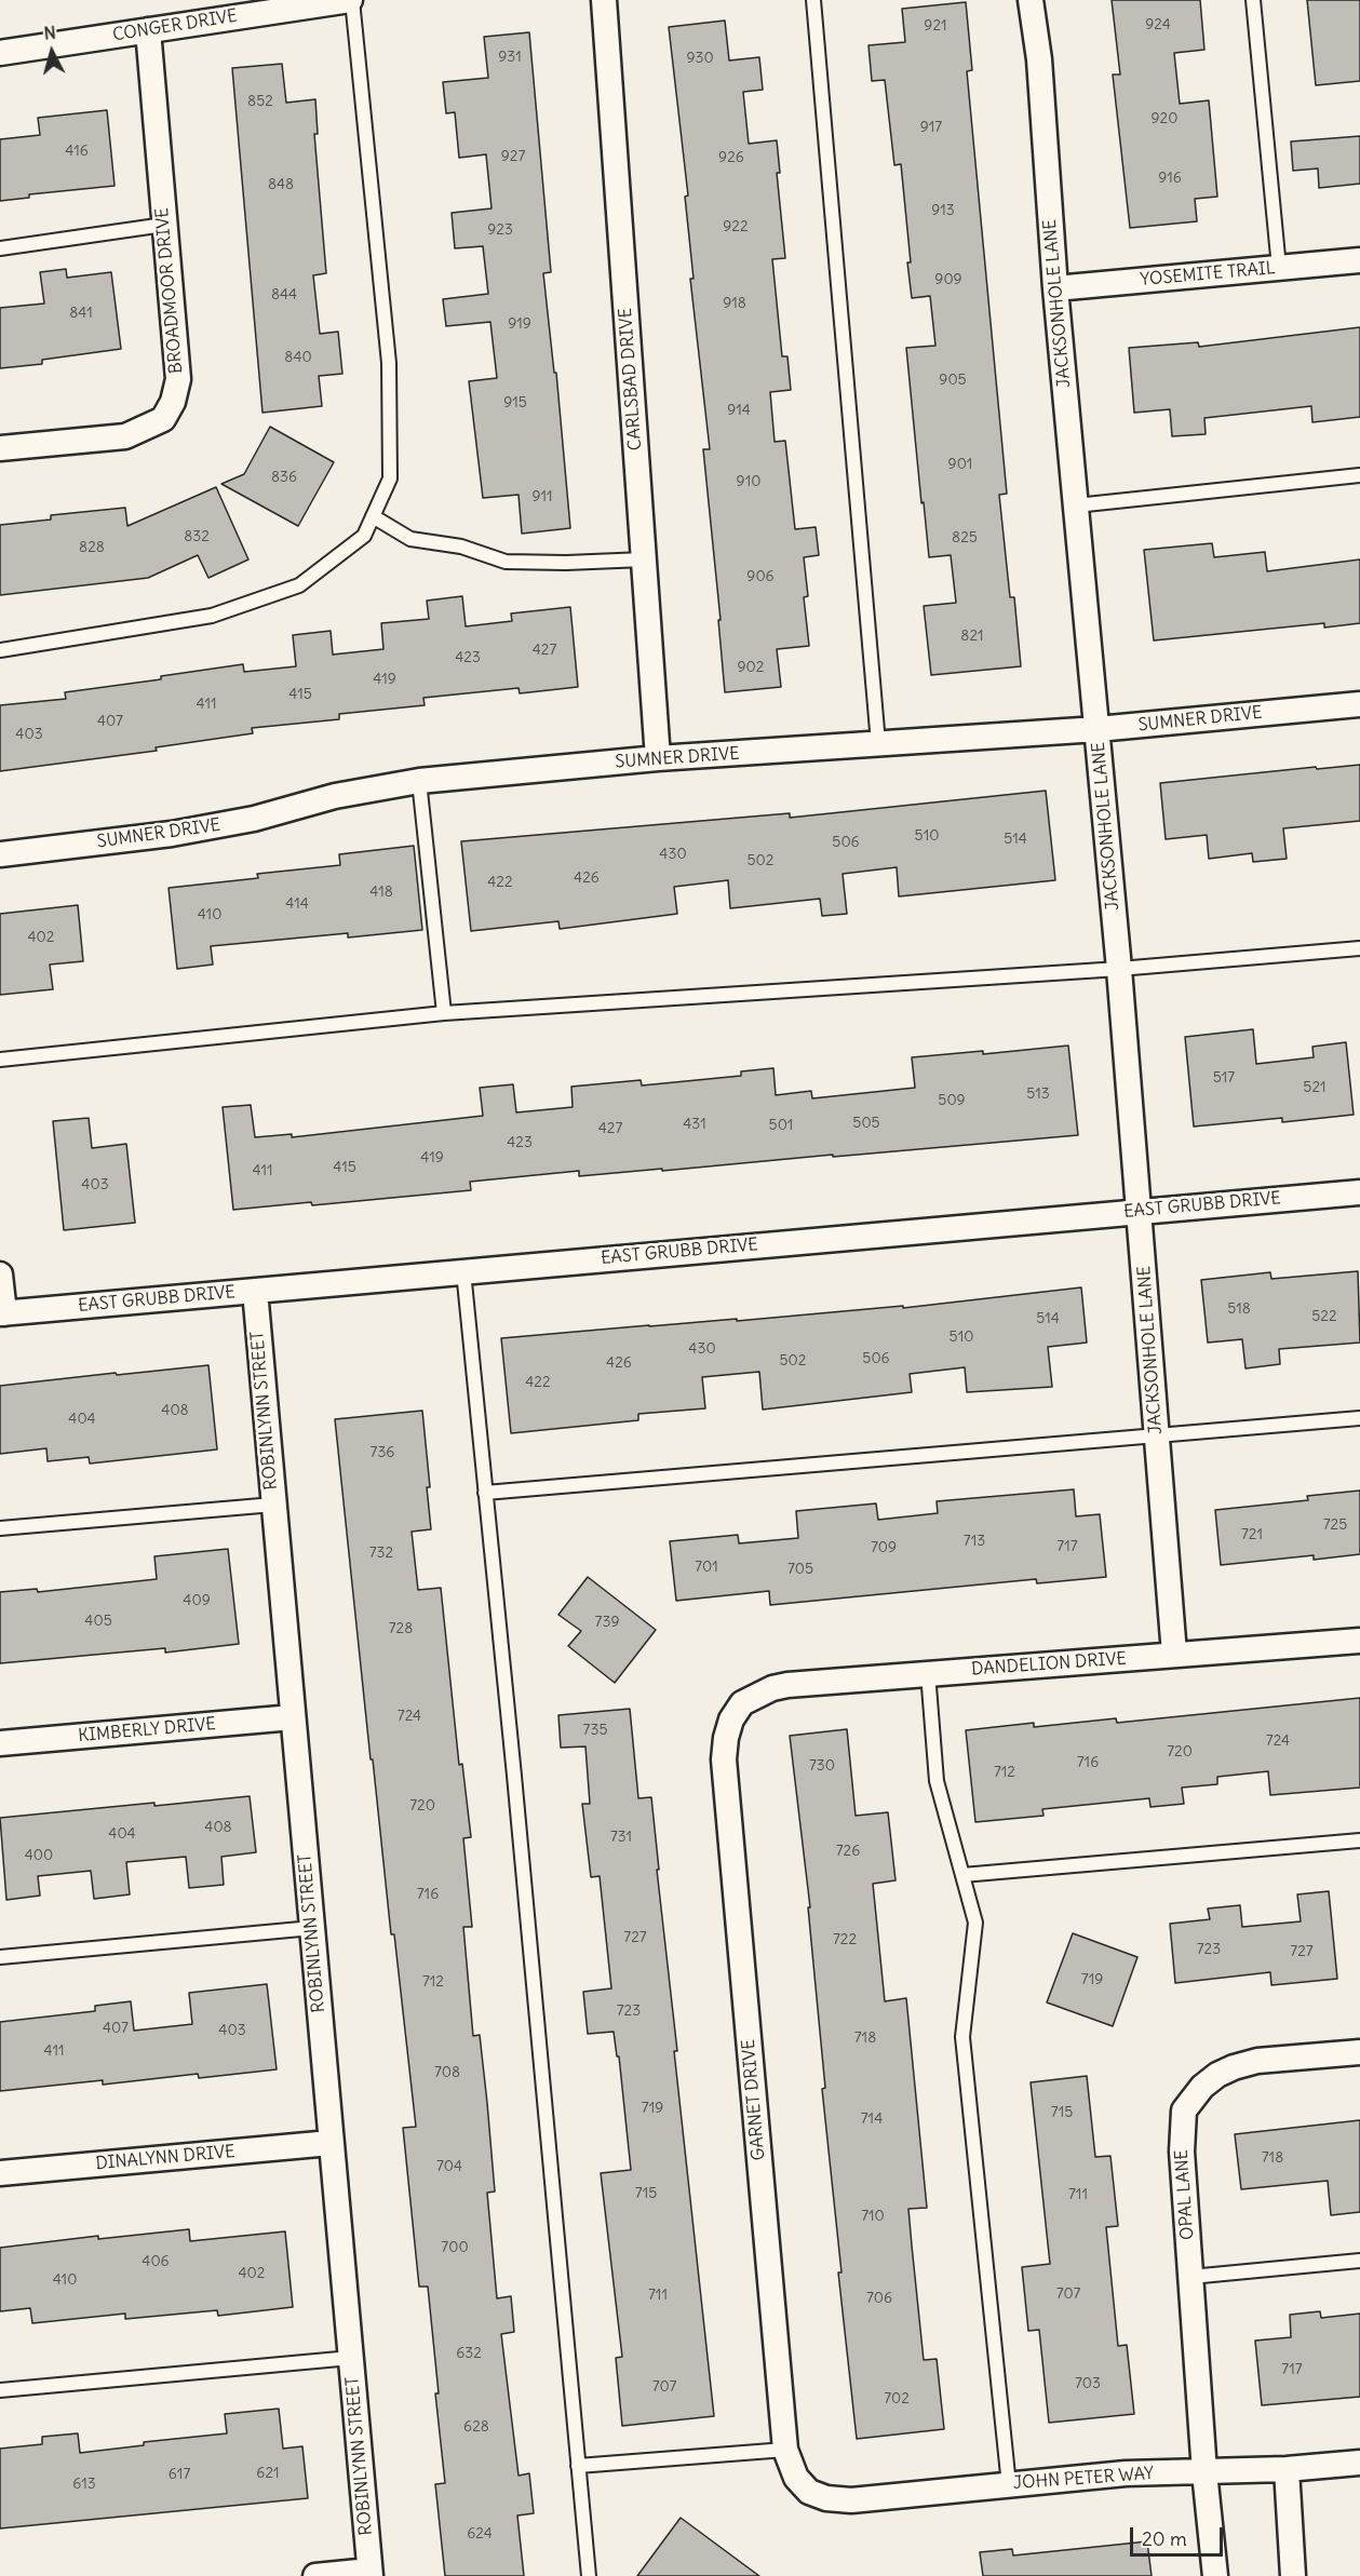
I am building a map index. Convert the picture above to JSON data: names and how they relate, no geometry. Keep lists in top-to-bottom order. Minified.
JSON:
{"streets":{"street":["CONGER DRIVE","YOSEMITE TRAIL","BROADMOOR DRIVE","JACKSONHOLE LANE","CARLSBAD DRIVE","SUMNER DRIVE","EAST GRUBB DRIVE","ROBINLYNN STREET","DANDELION DRIVE","KIMBERLY DRIVE","GARNET DRIVE","DINALYNN DRIVE","OPAL LANE","JOHN PETER WAY"]},"crossings":[["CONGER DRIVE","BROADMOOR DRIVE"],["YOSEMITE TRAIL","JACKSONHOLE LANE"],["JACKSONHOLE LANE","SUMNER DRIVE"],["JACKSONHOLE LANE","EAST GRUBB DRIVE"],["JACKSONHOLE LANE","DANDELION DRIVE"],["CARLSBAD DRIVE","SUMNER DRIVE"],["EAST GRUBB DRIVE","ROBINLYNN STREET"],["ROBINLYNN STREET","KIMBERLY DRIVE"],["ROBINLYNN STREET","DINALYNN DRIVE"],["DANDELION DRIVE","GARNET DRIVE"],["GARNET DRIVE","JOHN PETER WAY"],["OPAL LANE","JOHN PETER WAY"]],"house_numbers":["924","921","931","930","852","920","917","416","927","926","916","848","913","922","923","909","844","918","841","919","840","905","915","914","901","836","910","911","832","825","828","906","821","427","423","902","419","415","411","407","403","510","514","506","430","502","426","422","418","414","410","402","517","521","513","509","505","431","501","427","423","419","415","411","403","518","522","514","510","430","506","502","426","422","408","404","736","725","721","713","717","709","732","701","705","409","405","739","728","724","735","724","720","716","730","712","720","408","404","731","726","400","716","727","722","723","727","719","712","723","407","403","718","411","708","719","715","714","718","704","715","711","710","700","406","402","410","707","711","706","632","717","703","707","702","628","621","617","613","624"],"scale_bar":"20 m","north":"top"}
